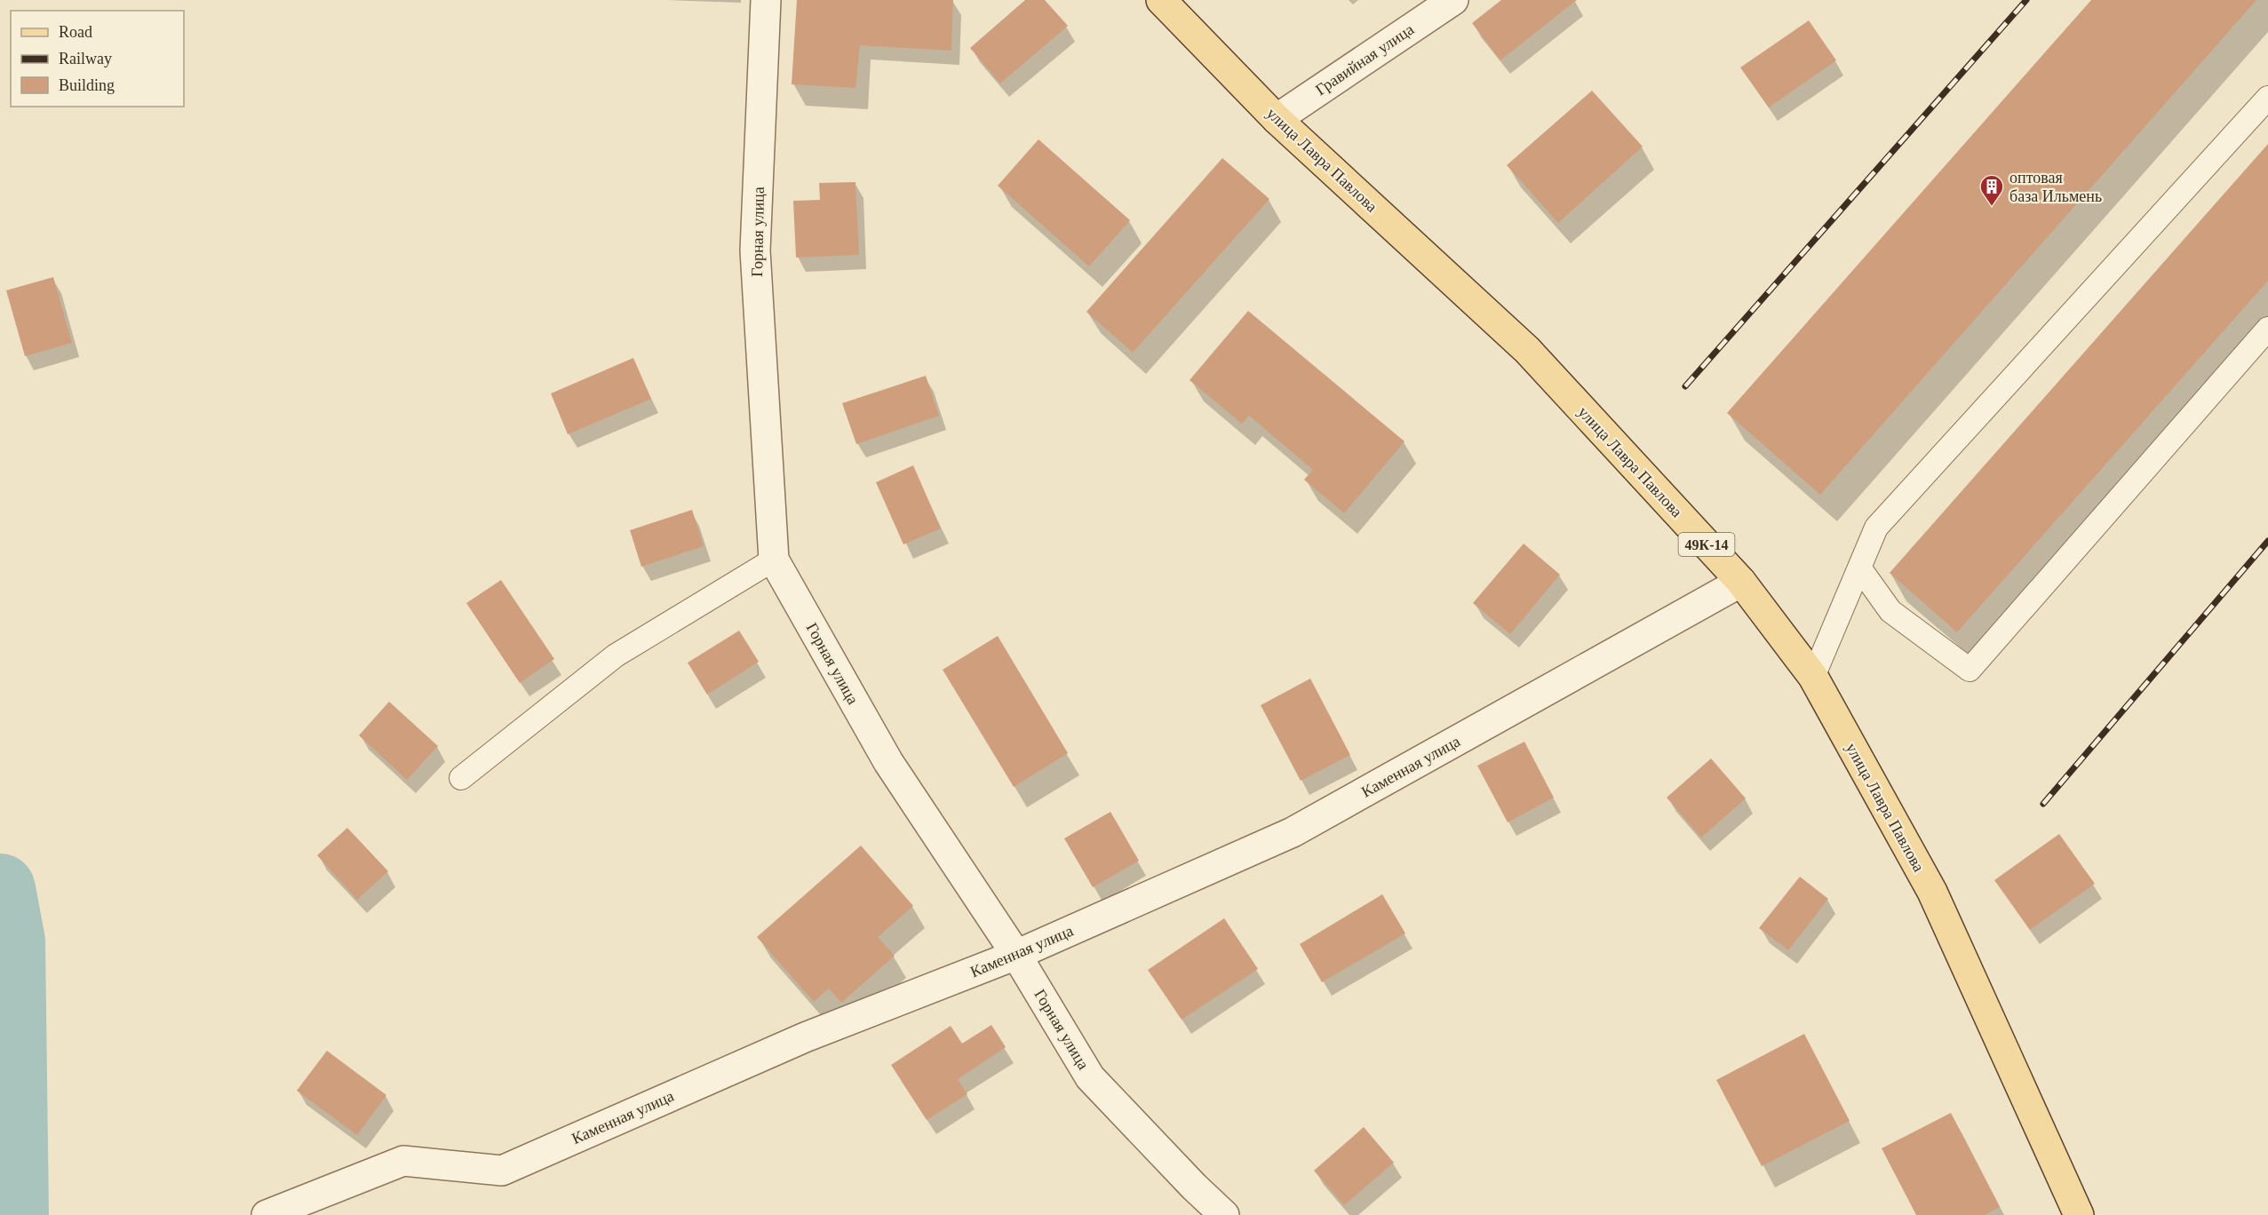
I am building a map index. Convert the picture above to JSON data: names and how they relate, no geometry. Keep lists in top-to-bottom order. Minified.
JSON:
{"streets":{"main road":["улица Лавра Павлова","49К-14"],"street":["Гравийная улица","Горная улица","Каменная улица"]},"crossings":[["Гравийная улица","улица Лавра Павлова"],["улица Лавра Павлова","Каменная улица"],["Горная улица","Каменная улица"]],"places":{"building":["оптовая база Ильмень"]},"legend":["Road","Railway","Building"]}
